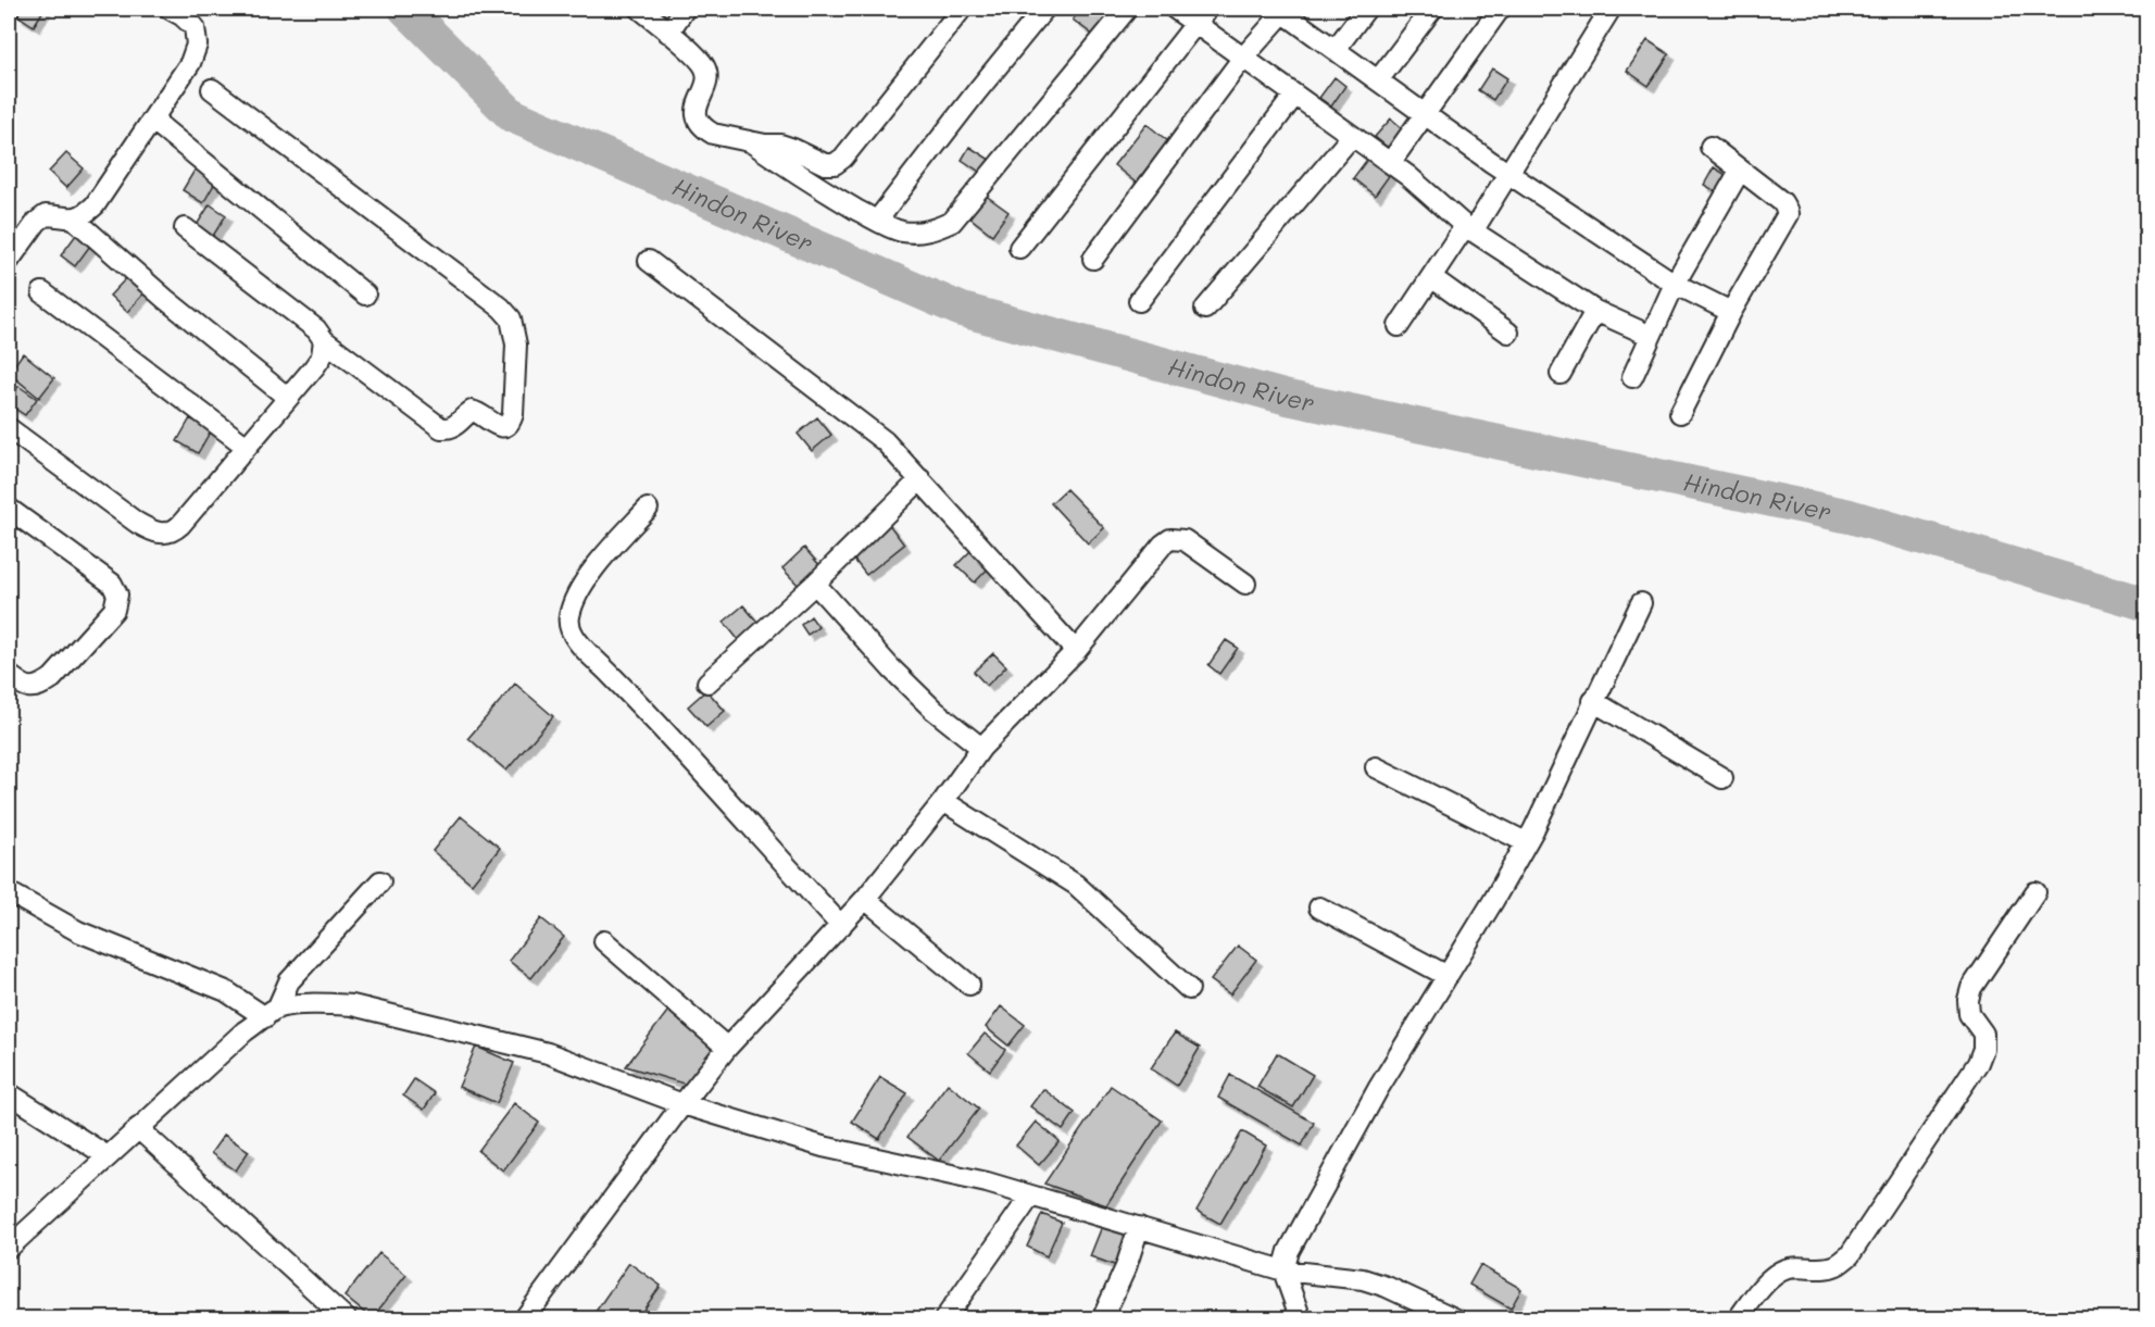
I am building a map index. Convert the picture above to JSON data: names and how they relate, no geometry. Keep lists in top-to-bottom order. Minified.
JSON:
{"water":["Hindon River"]}
